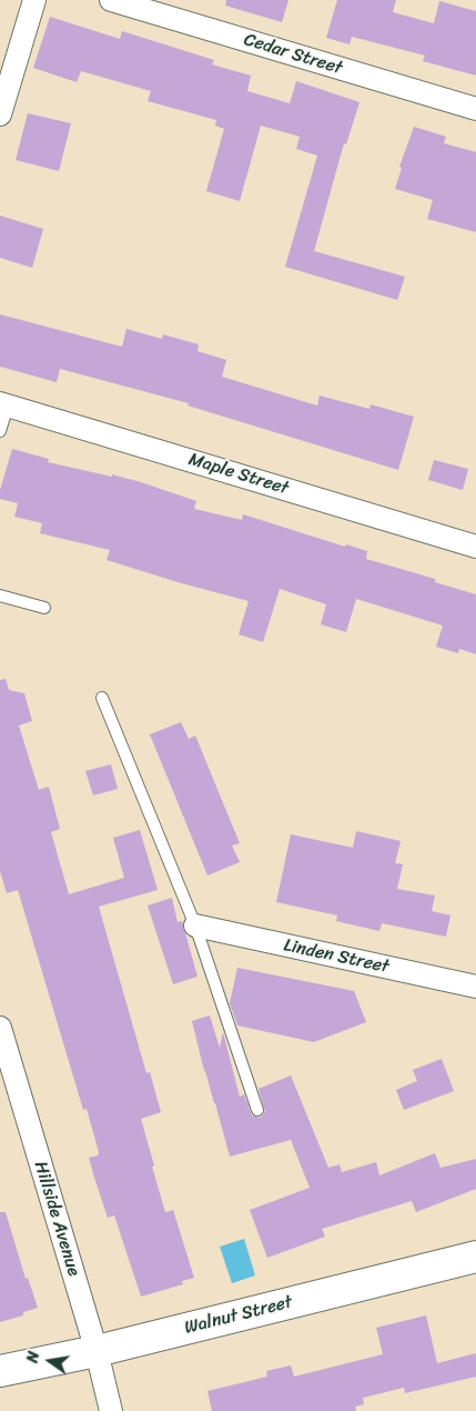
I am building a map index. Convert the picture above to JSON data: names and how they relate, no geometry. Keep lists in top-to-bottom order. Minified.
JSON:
{"streets":{"street":["Cedar Street","Maple Street","Linden Street","Hillside Avenue","Walnut Street"]},"crossings":[["Hillside Avenue","Walnut Street"]],"north":"left"}
